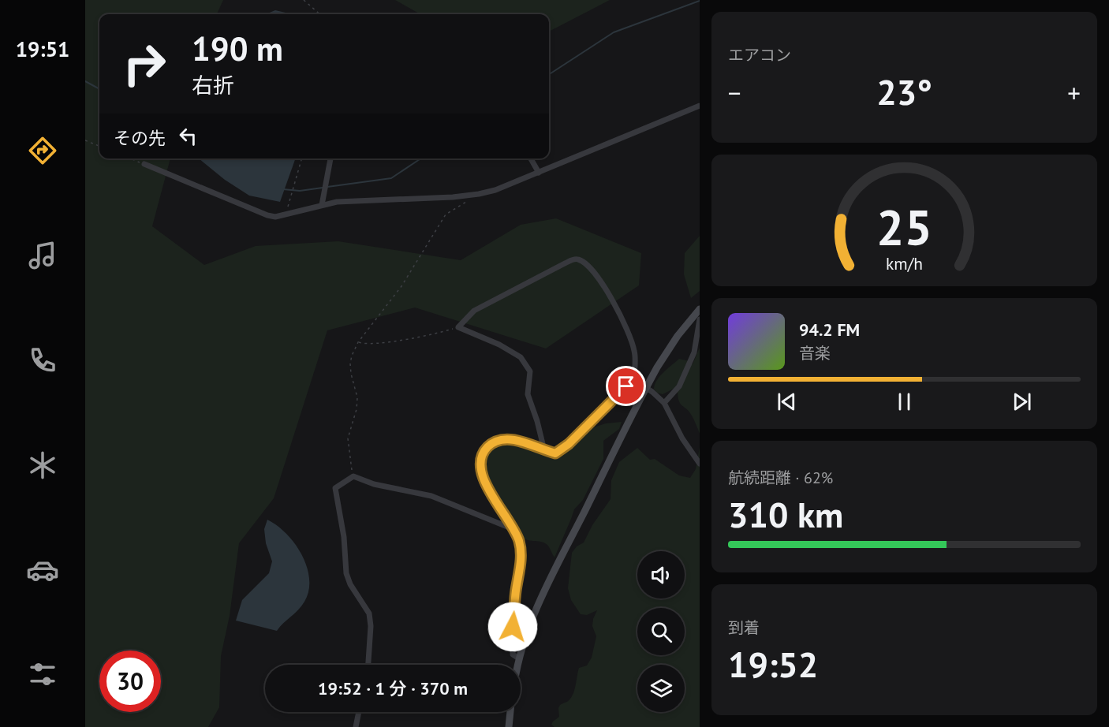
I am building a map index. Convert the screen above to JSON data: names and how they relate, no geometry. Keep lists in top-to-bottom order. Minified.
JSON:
{"page":{"tabs":"19:51","tile":["エアコン",["航続距離 · 62%","310 km"],["到着","19:52"]],"turn":["190 m","右折"],"heat":["−","23°","+"],"then":"その先","song":["94.2 FM","音楽"],"limit":"30","trip":"19:52 · 1 分 · 370 m","gauge":["25","km/h"]}}
